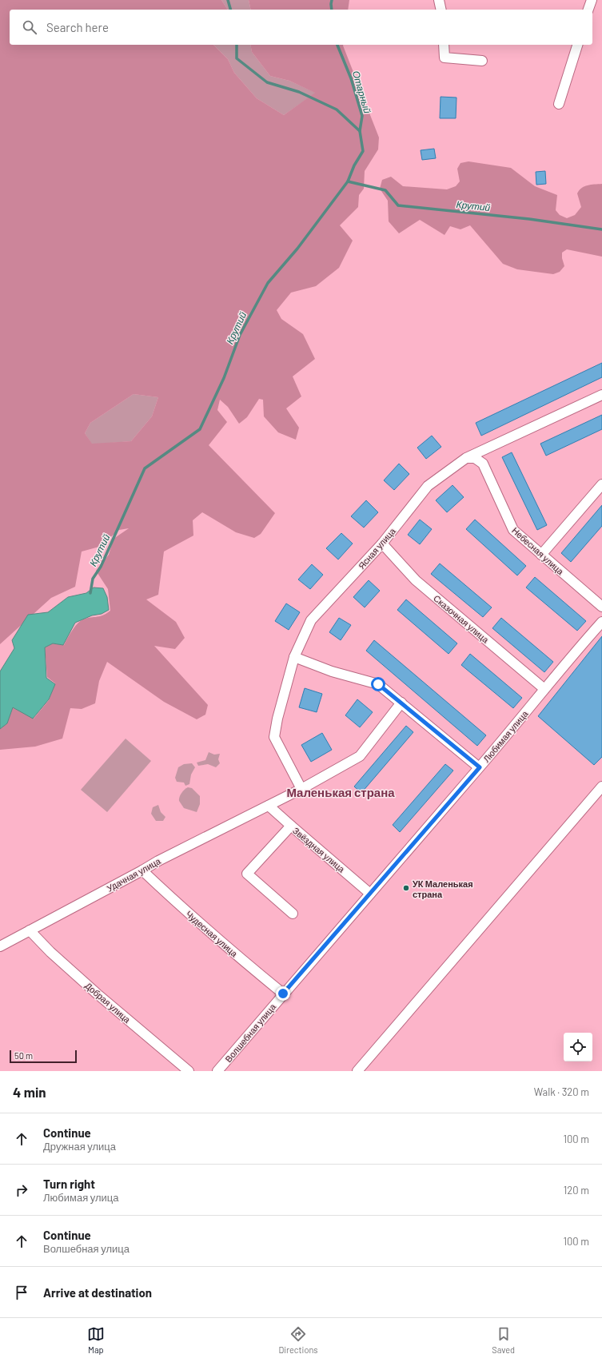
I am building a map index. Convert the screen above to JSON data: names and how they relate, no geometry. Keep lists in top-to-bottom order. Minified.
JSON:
{"streets":{"street":["Ясная улица","Небесная улица","Сказочная улица","Любимая улица","Звёздная улица","Удачная улица","Чудесная улица","Добрая улица","Волшебная улица"]},"crossings":[["Ясная улица","Небесная улица"],["Ясная улица","Сказочная улица"],["Ясная улица","Удачная улица"],["Сказочная улица","Любимая улица"],["Любимая улица","Звёздная улица"],["Любимая улица","Волшебная улица"],["Звёздная улица","Удачная улица"],["Звёздная улица","Волшебная улица"],["Удачная улица","Чудесная улица"],["Удачная улица","Добрая улица"],["Чудесная улица","Волшебная улица"]],"districts":["Маленькая страна"],"water":["Отарный","Крутий"],"places":["УК Маленькая страна"],"scale_bar":"50 m","page":{"search":"Search here","scale":"50 m","heading":["4 min","Walk · 320 m"],"list":[["Continue","Дружная улица","100 m"],["Turn right","Любимая улица","120 m"],["Continue","Волшебная улица","100 m"],"Arrive at destination"],"nav":["Map","Directions","Saved"]}}
